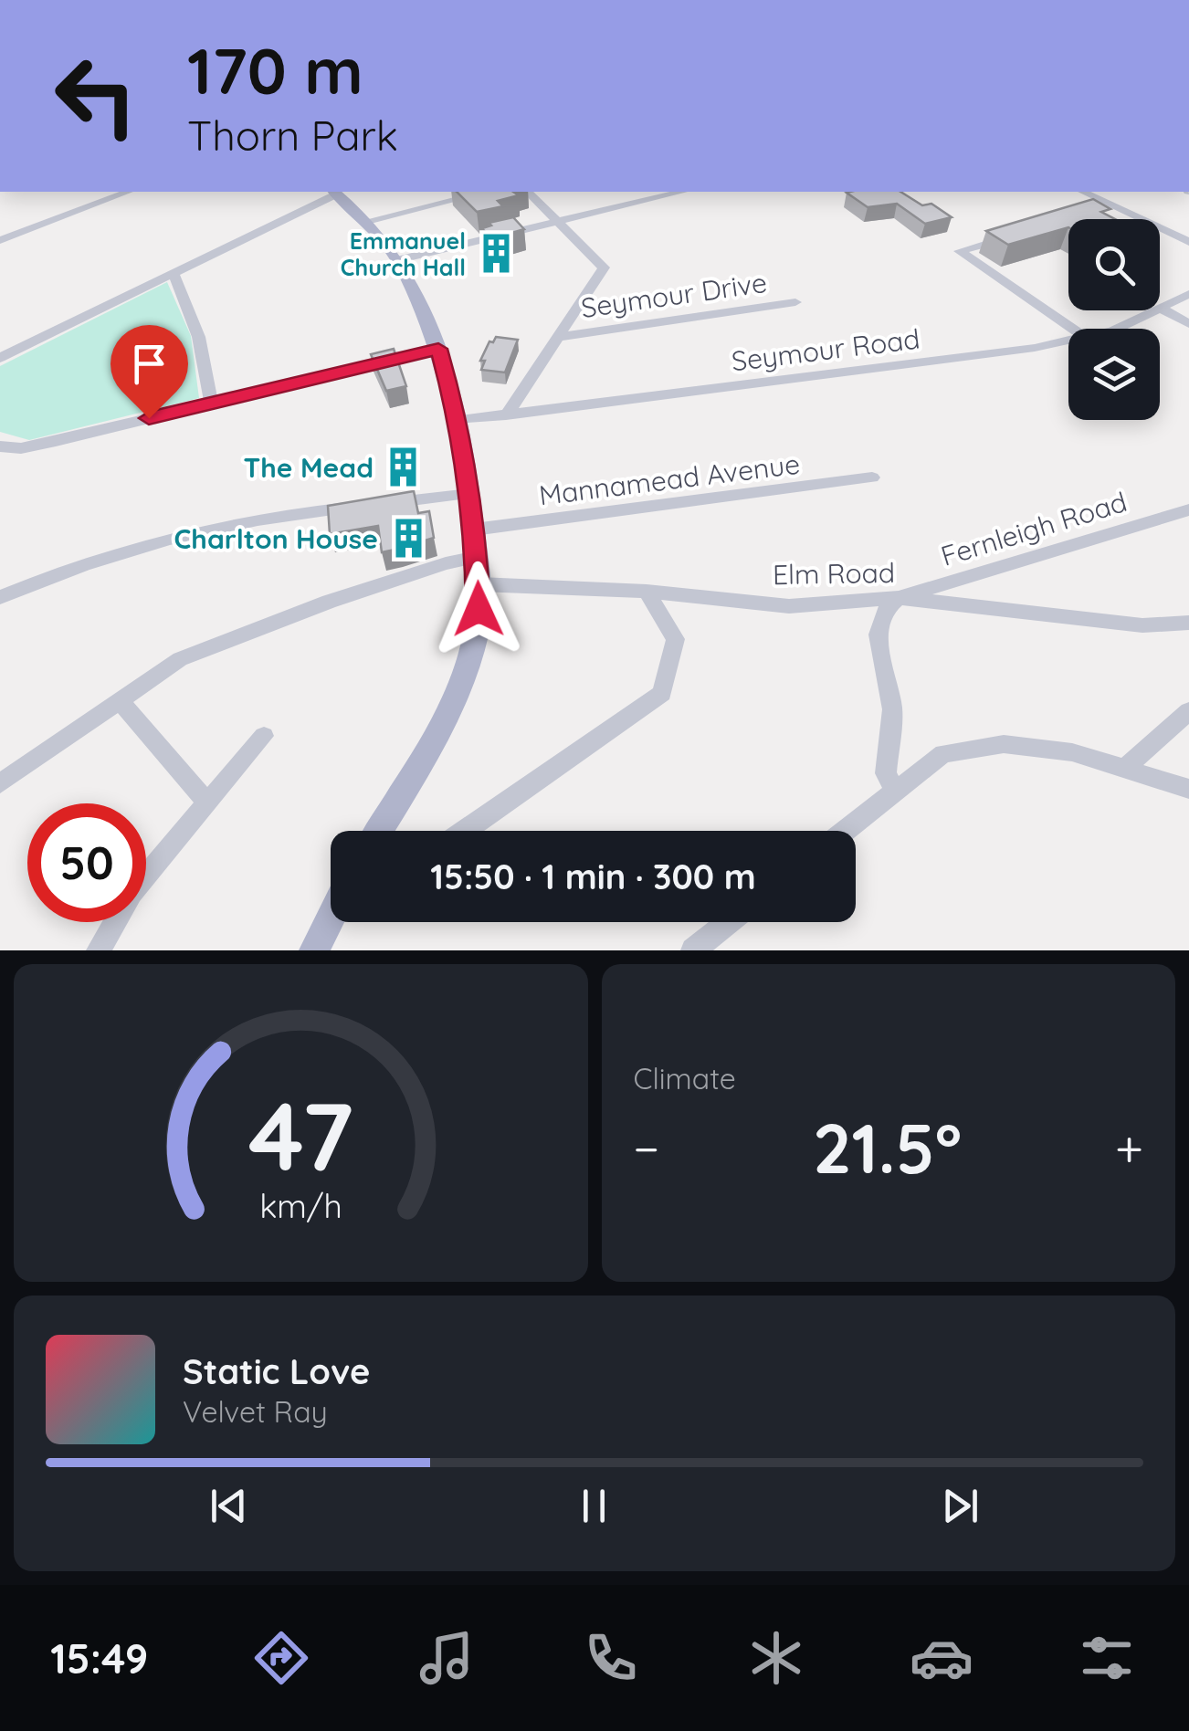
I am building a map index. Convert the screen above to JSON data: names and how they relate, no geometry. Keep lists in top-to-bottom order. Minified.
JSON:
{"streets":{"street":["Seymour Drive","Seymour Road","Mannamead Avenue","Fernleigh Road","Elm Road"]},"crossings":[["Fernleigh Road","Elm Road"]],"places":{"building":["Emmanuel Church Hall","The Mead","Charlton House"]},"page":{"turn":["170 m","Thorn Park"],"limit":"50","trip":"15:50 · 1 min · 300 m","tile":"Climate","heat":["−","21.5°","+"],"song":["Static Love","Velvet Ray"],"tabs":"15:49","gauge":["47","km/h"]}}
